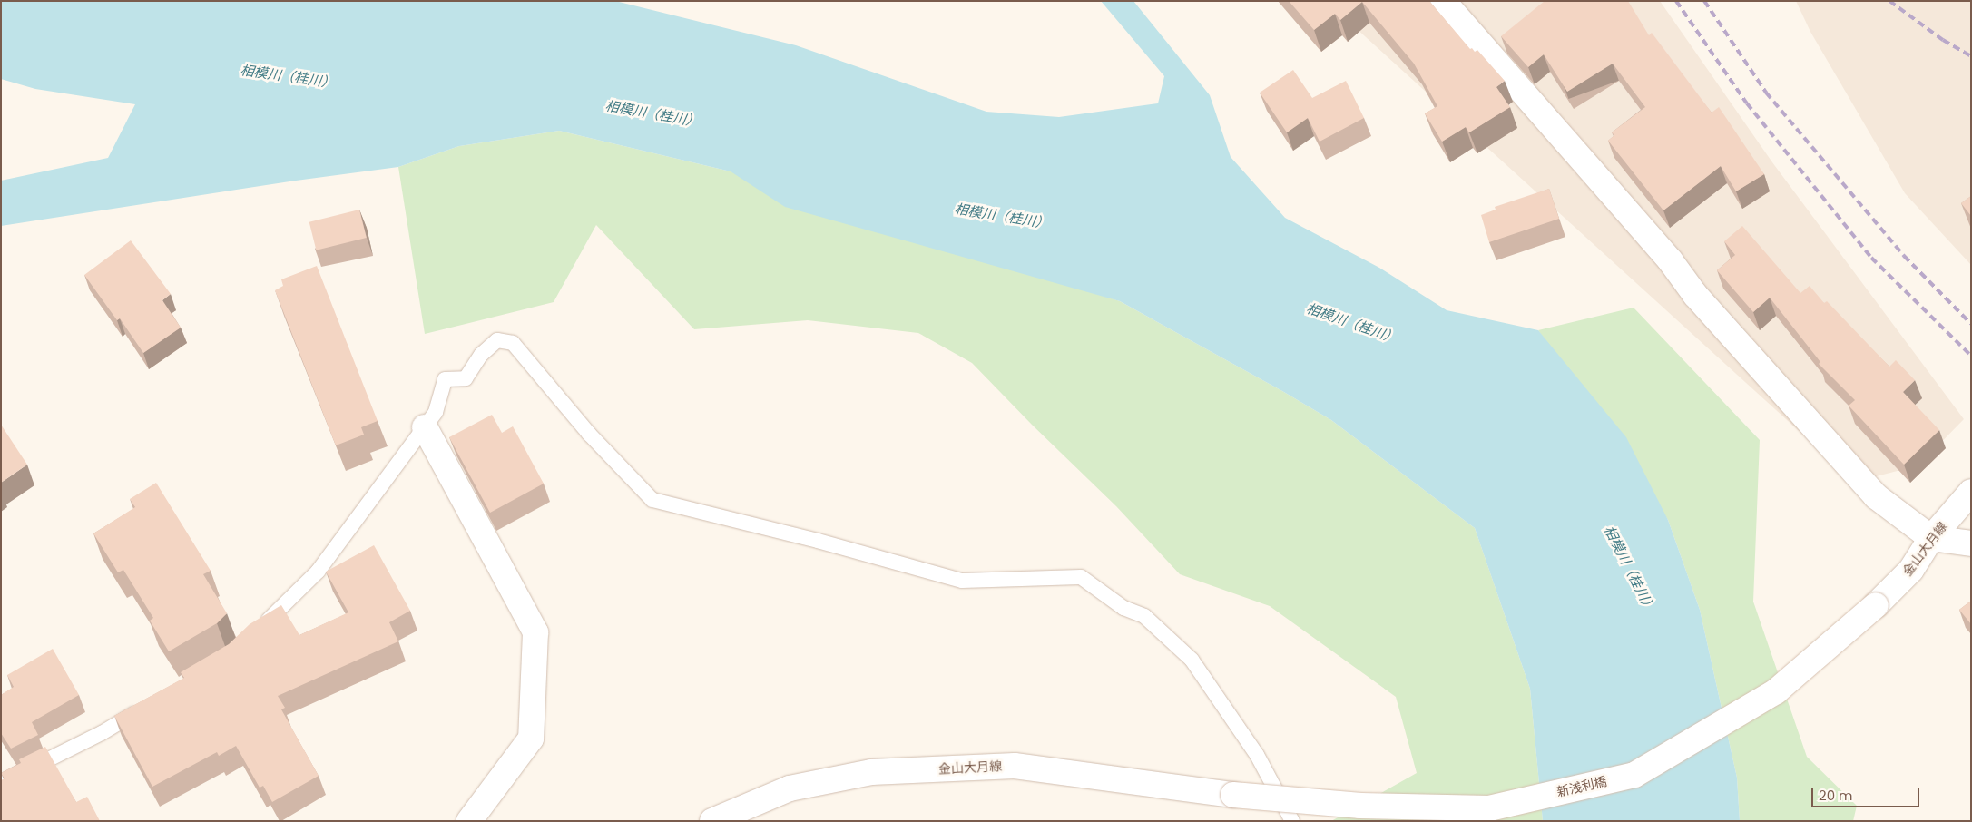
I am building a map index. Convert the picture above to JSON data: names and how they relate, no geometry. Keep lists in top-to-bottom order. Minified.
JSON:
{"streets":{"main road":["金山大月線","新浅利橋"]},"crossings":[["金山大月線","新浅利橋"]],"water":["相模川（桂川）"],"scale_bar":"20 m"}
